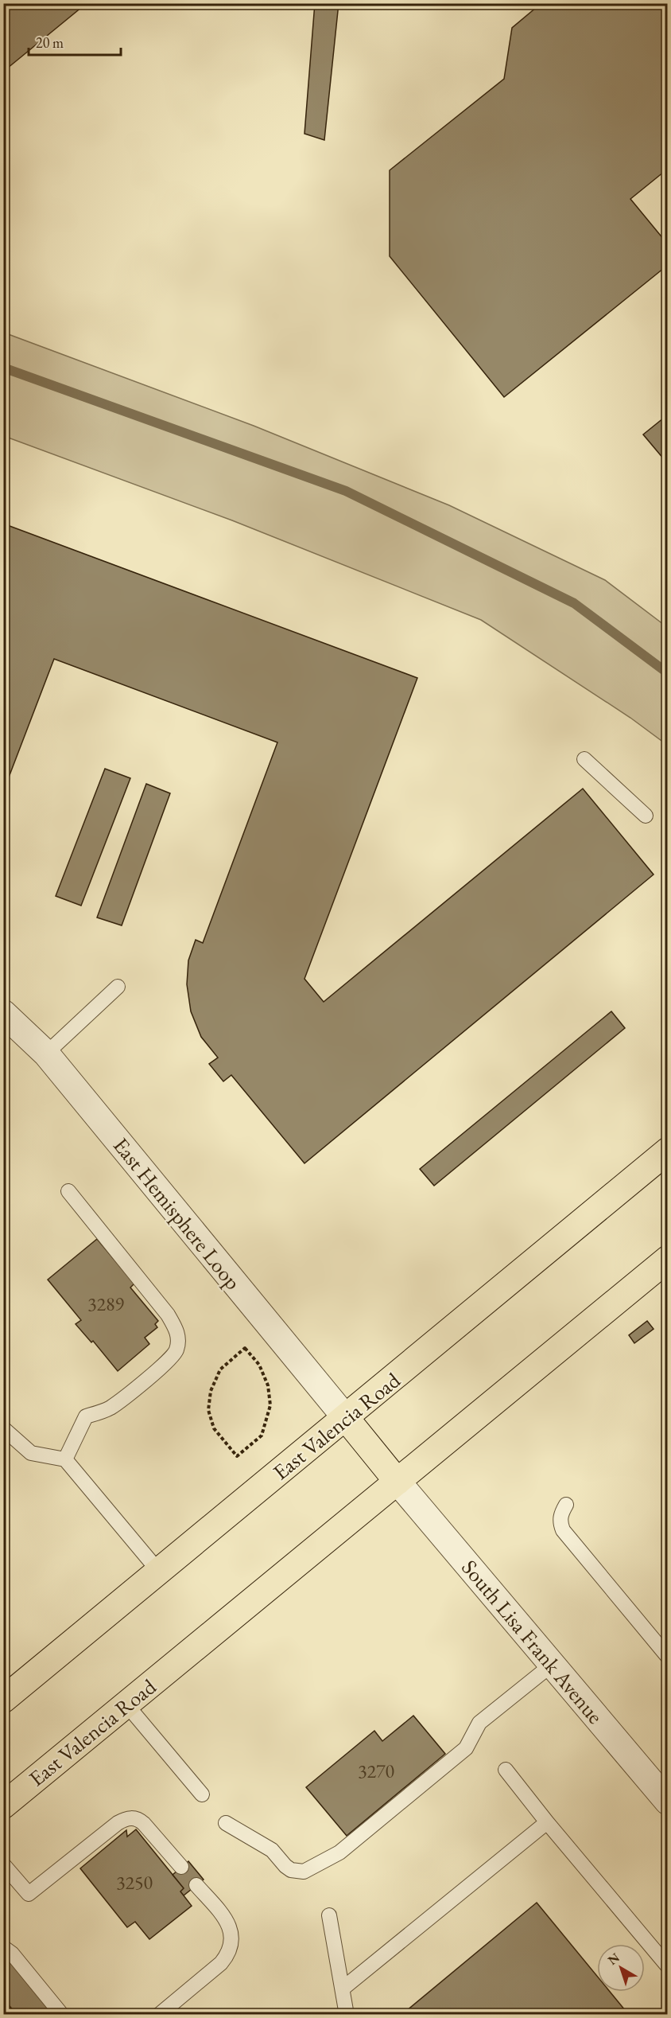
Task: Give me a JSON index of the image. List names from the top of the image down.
{
  "streets": {
    "main road": ["East Valencia Road"],
    "street": ["East Hemisphere Loop", "South Lisa Frank Avenue"]
  },
  "crossings": [
    ["East Hemisphere Loop", "East Valencia Road"],
    ["East Valencia Road", "South Lisa Frank Avenue"]
  ],
  "house_numbers": ["3289", "3270", "3250"],
  "scale_bar": "20 m",
  "north": "top left"
}
